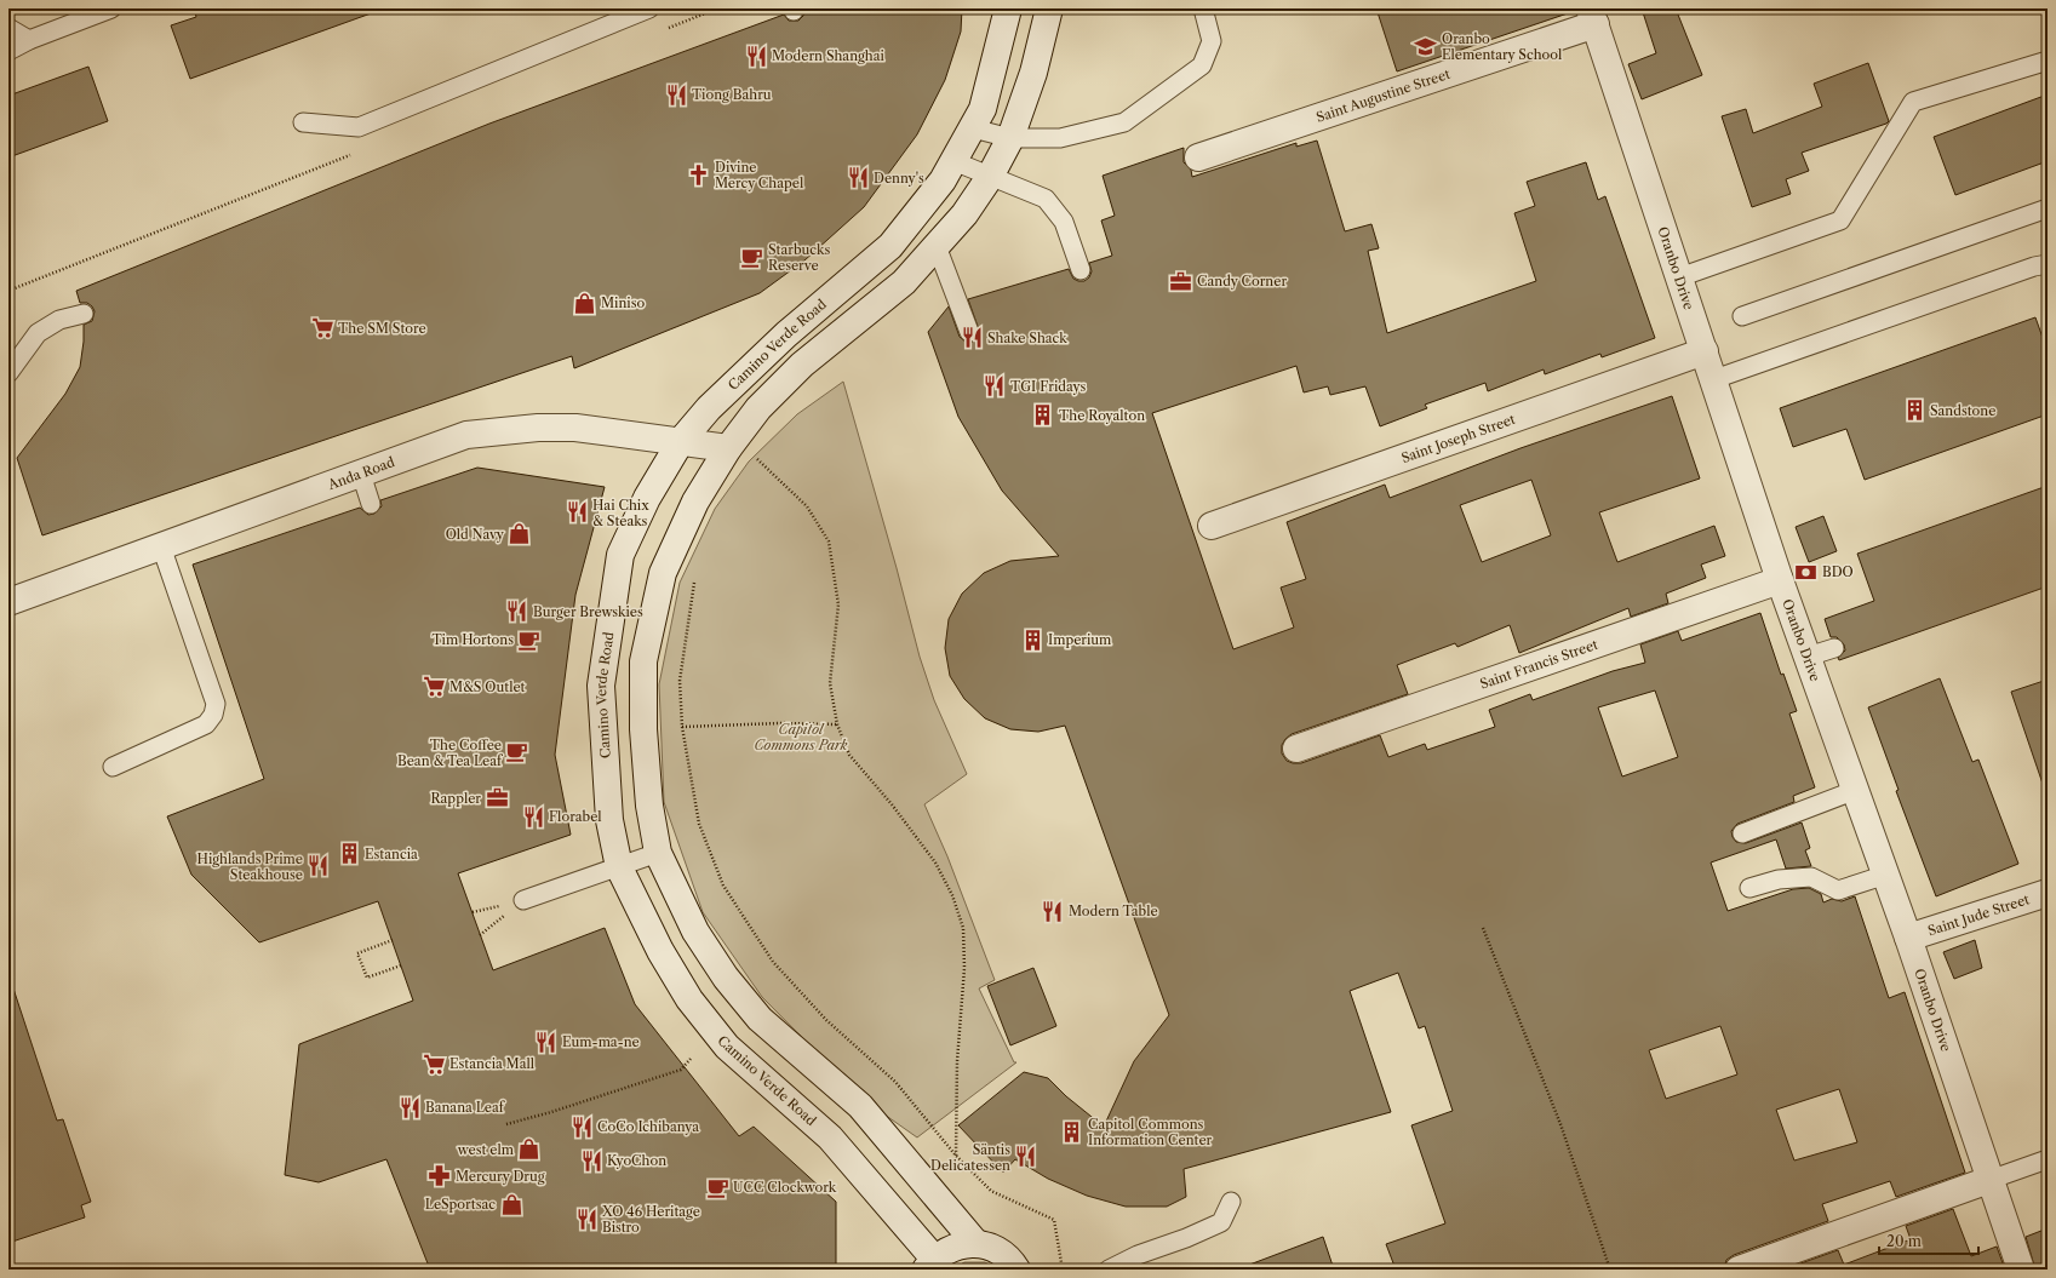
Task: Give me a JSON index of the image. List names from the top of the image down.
{
  "streets": {
    "street": [
      "Saint Augustine Street",
      "Oranbo Drive",
      "Camino Verde Road",
      "Saint Joseph Street",
      "Anda Road",
      "Saint Francis Street",
      "Saint Jude Street"
    ]
  },
  "crossings": [
    ["Saint Augustine Street", "Oranbo Drive"],
    ["Oranbo Drive", "Saint Joseph Street"],
    ["Oranbo Drive", "Saint Francis Street"],
    ["Oranbo Drive", "Saint Jude Street"],
    ["Camino Verde Road", "Anda Road"]
  ],
  "parks": ["Capitol Commons Park"],
  "places": {
    "school or university": ["Oranbo Elementary School"],
    "restaurant": [
      "Modern Shanghai",
      "Tiong Bahru",
      "Denny's",
      "Shake Shack",
      "TGI Fridays",
      "Hai Chix & Steaks",
      "Burger Brewskies",
      "Florabel",
      "Highlands Prime Steakhouse",
      "Modern Table",
      "Eum-ma-ne",
      "Banana Leaf",
      "CoCo Ichibanya",
      "Säntis Delicatessen",
      "KyoChon",
      "XO 46 Heritage Bistro"
    ],
    "church": ["Divine Mercy Chapel"],
    "cafe": [
      "Starbucks Reserve",
      "Tim Hortons",
      "The Coffee Bean & Tea Leaf",
      "UCC Clockwork"
    ],
    "office": ["Candy Corner", "Rappler"],
    "shop": [
      "Miniso",
      "Old Navy",
      "west elm",
      "LeSportsac"
    ],
    "supermarket": ["The SM Store", "M&S Outlet", "Estancia Mall"],
    "building": [
      "Sandstone",
      "The Royalton",
      "Imperium",
      "Estancia",
      "Capitol Commons Information Center"
    ],
    "bank": ["BDO"],
    "pharmacy": ["Mercury Drug"]
  },
  "scale_bar": "20 m"
}
